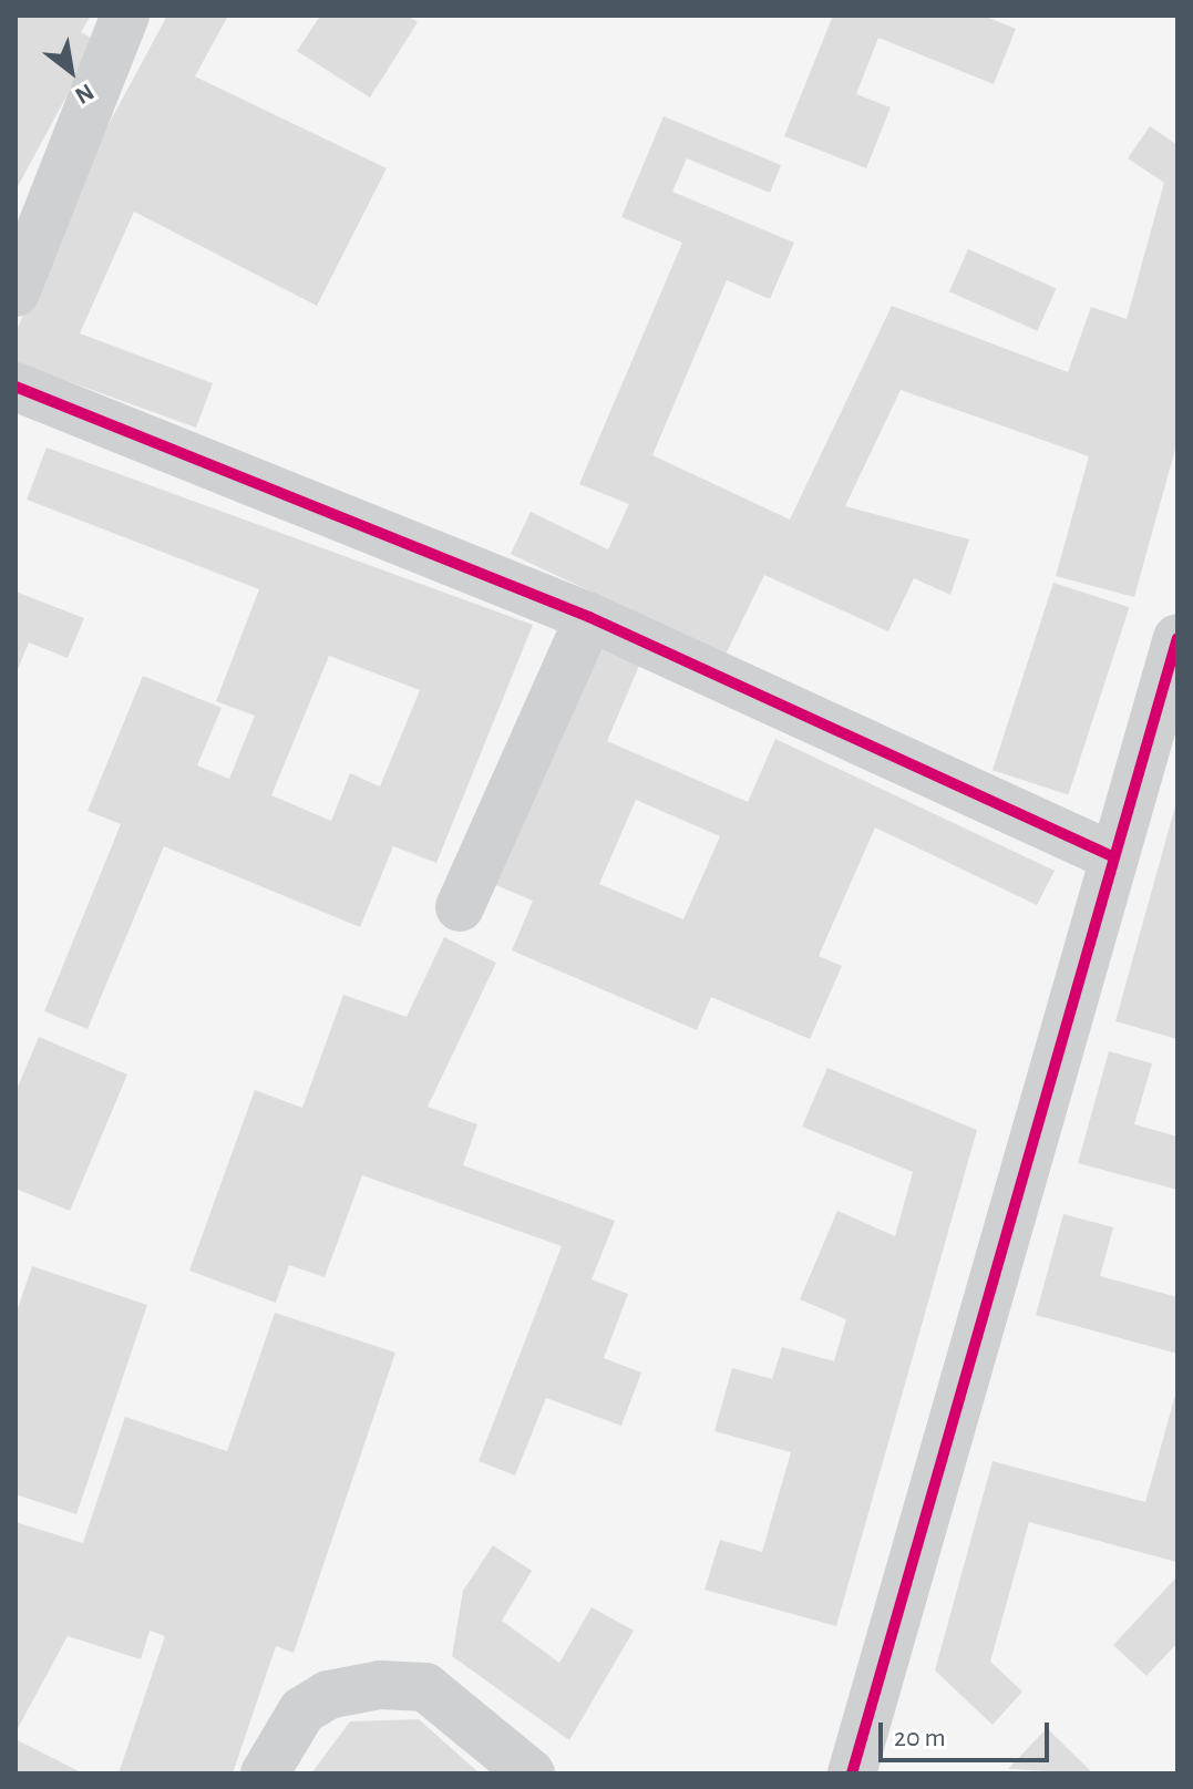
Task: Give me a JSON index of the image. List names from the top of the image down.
{
  "scale_bar": "20 m",
  "north": "bottom right"
}
